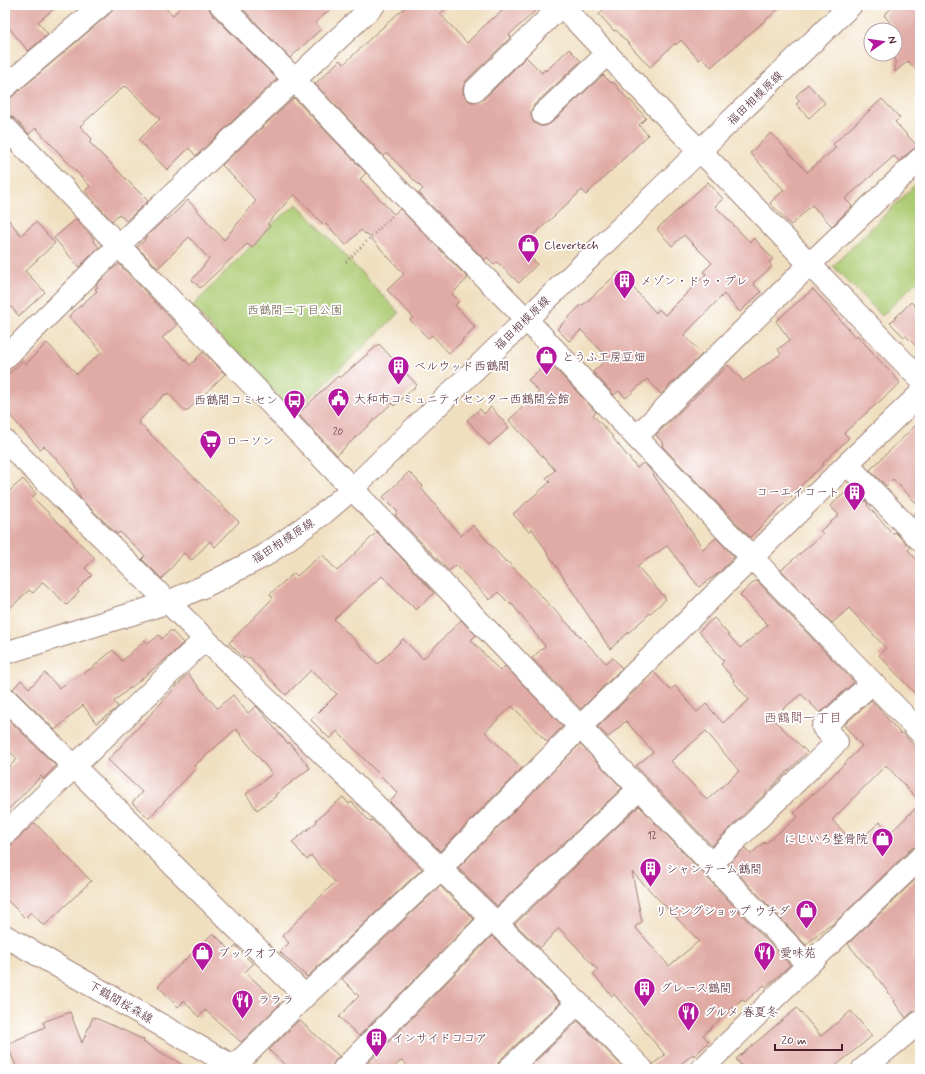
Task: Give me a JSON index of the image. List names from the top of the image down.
{
  "streets": {
    "street": ["福田相模原線", "下鶴間桜森線"]
  },
  "districts": ["西鶴間一丁目"],
  "parks": ["西鶴間二丁目公園"],
  "places": {
    "shop": [
      "Clevertech",
      "とうふ工房豆畑",
      "にじいろ整骨院",
      "リビングショップ ウチダ",
      "ブックオフ"
    ],
    "building": [
      "メゾン・ドゥ・プレ",
      "ベルウッド西鶴間",
      "コーエイコート",
      "シャンテーム鶴間",
      "グレース鶴間",
      "インサイドココア"
    ],
    "public building": ["大和市コミュニティセンター西鶴間会館"],
    "bus stop": ["西鶴間コミセン"],
    "supermarket": ["ローソン"],
    "restaurant": ["愛味苑", "ラララ", "グルメ 春夏冬"]
  },
  "house_numbers": ["20", "12"],
  "scale_bar": "20 m",
  "north": "right"
}
